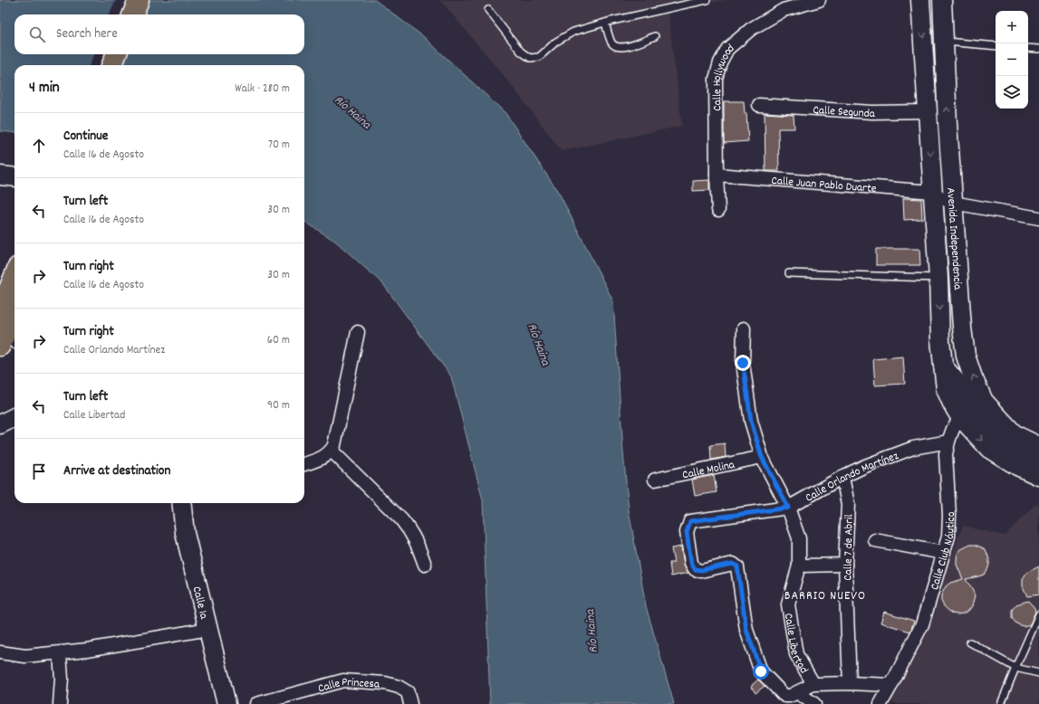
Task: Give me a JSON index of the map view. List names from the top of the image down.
{
  "streets": {
    "street": [
      "Calle Hollywood",
      "Calle Segunda",
      "Calle Juan Pablo Duarte",
      "Avenida Independencia",
      "Calle Molina",
      "Calle Orlando Martínez",
      "Calle 7 de Abril",
      "Calle Club Náutico",
      "Calle 1a",
      "Calle Libertad",
      "Calle Princesa"
    ]
  },
  "crossings": [
    ["Calle Hollywood", "Calle Juan Pablo Duarte"],
    ["Calle Segunda", "Avenida Independencia"],
    ["Calle Juan Pablo Duarte", "Avenida Independencia"],
    ["Avenida Independencia", "Calle Club Náutico"],
    ["Calle Molina", "Calle Libertad"],
    ["Calle Orlando Martínez", "Calle 7 de Abril"],
    ["Calle Orlando Martínez", "Calle Club Náutico"],
    ["Calle Orlando Martínez", "Calle Libertad"]
  ],
  "districts": ["BARRIO NUEVO"],
  "water": ["Río Haina"],
  "page": {
    "map_buttons": ["+", "−"],
    "search": "Search here",
    "heading": ["4 min", "Walk · 280 m"],
    "list": [
      ["Continue", "Calle 16 de Agosto", "70 m"],
      ["Turn left", "Calle 16 de Agosto", "30 m"],
      ["Turn right", "Calle 16 de Agosto", "30 m"],
      ["Turn right", "Calle Orlando Martínez", "60 m"],
      ["Turn left", "Calle Libertad", "90 m"],
      "Arrive at destination"
    ]
  }
}
